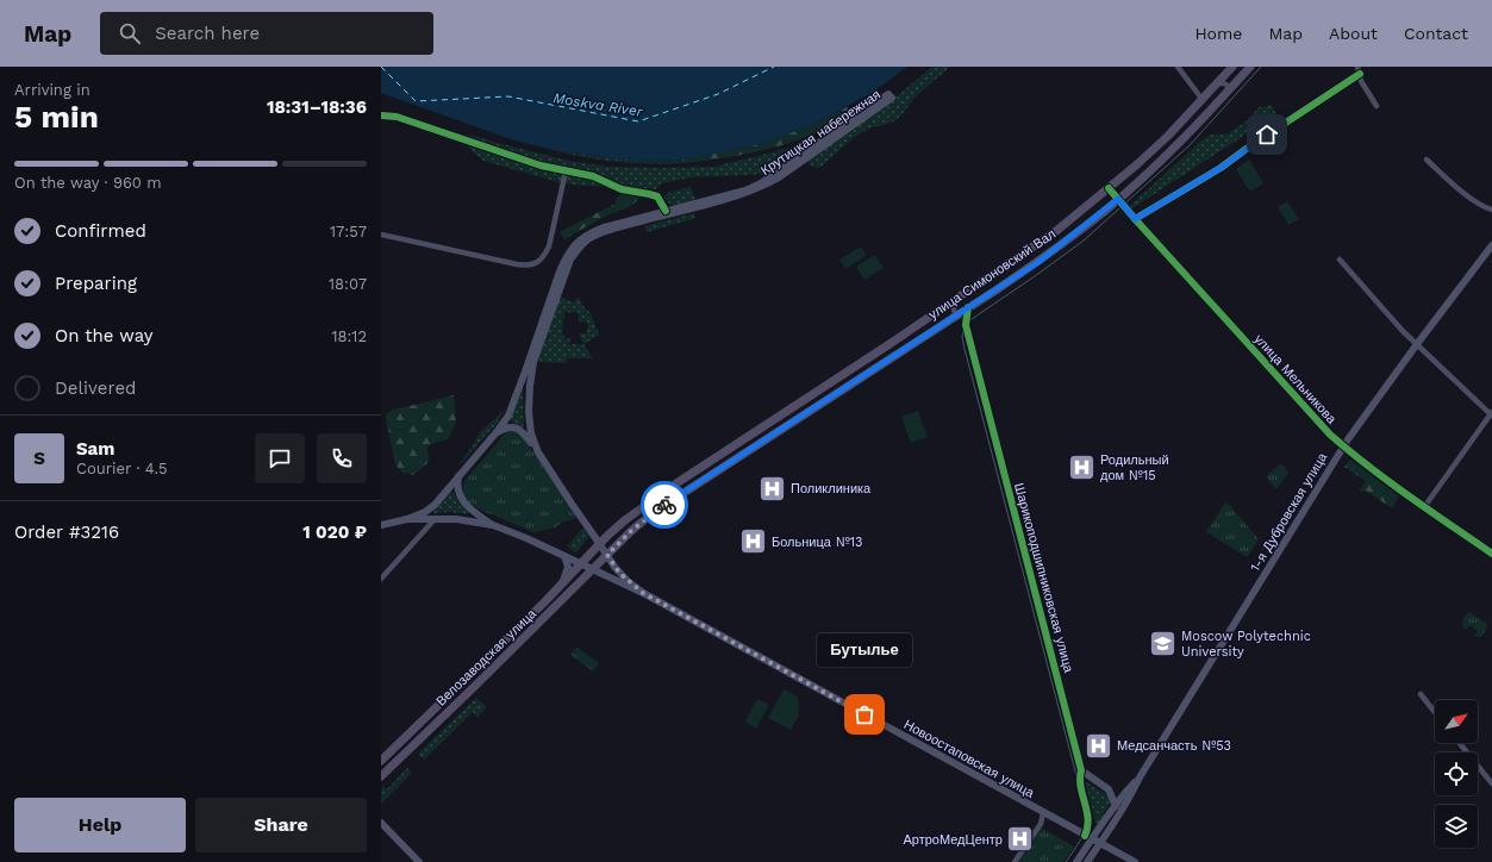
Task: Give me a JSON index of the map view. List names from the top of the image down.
{
  "streets": {
    "main road": [
      "Крутицкая набережная",
      "улица Симоновский Вал",
      "улица Мельникова",
      "1-я Дубровская улица",
      "Шарикоподшипниковская улица",
      "Велозаводская улица",
      "Новоостаповская улица"
    ]
  },
  "crossings": [
    ["Крутицкая набережная", "Новоостаповская улица"],
    ["улица Симоновский Вал", "улица Мельникова"],
    ["улица Симоновский Вал", "Велозаводская улица"],
    ["улица Симоновский Вал", "Новоостаповская улица"],
    ["улица Мельникова", "1-я Дубровская улица"],
    ["1-я Дубровская улица", "Новоостаповская улица"],
    ["Шарикоподшипниковская улица", "Новоостаповская улица"],
    ["Велозаводская улица", "Новоостаповская улица"]
  ],
  "water": ["Moskva River"],
  "places": {
    "hospital": [
      "Родильный дом №15",
      "Поликлиника",
      "Больница №13",
      "Медсанчасть №53",
      "АртроМедЦентр"
    ],
    "school or university": ["Moscow Polytechnic University"],
    "other": ["Бутылье"]
  },
  "north": "top right",
  "page": {
    "header": "Map",
    "search": "Search here",
    "nav": [
      "Home",
      "Map",
      "About",
      "Contact"
    ],
    "heading": ["5 min", "Arriving in", "18:31–18:36"],
    "panel": [
      "Sam",
      "Courier · 4.5",
      "Order #3216",
      "1 020 ₽"
    ],
    "bar": "On the way · 960 m",
    "list": [
      ["Confirmed", "17:57"],
      ["Preparing", "18:07"],
      ["On the way", "18:12"],
      "Delivered"
    ],
    "round": "S",
    "bubble": "Бутылье",
    "buttons": ["Help", "Share"]
  }
}
